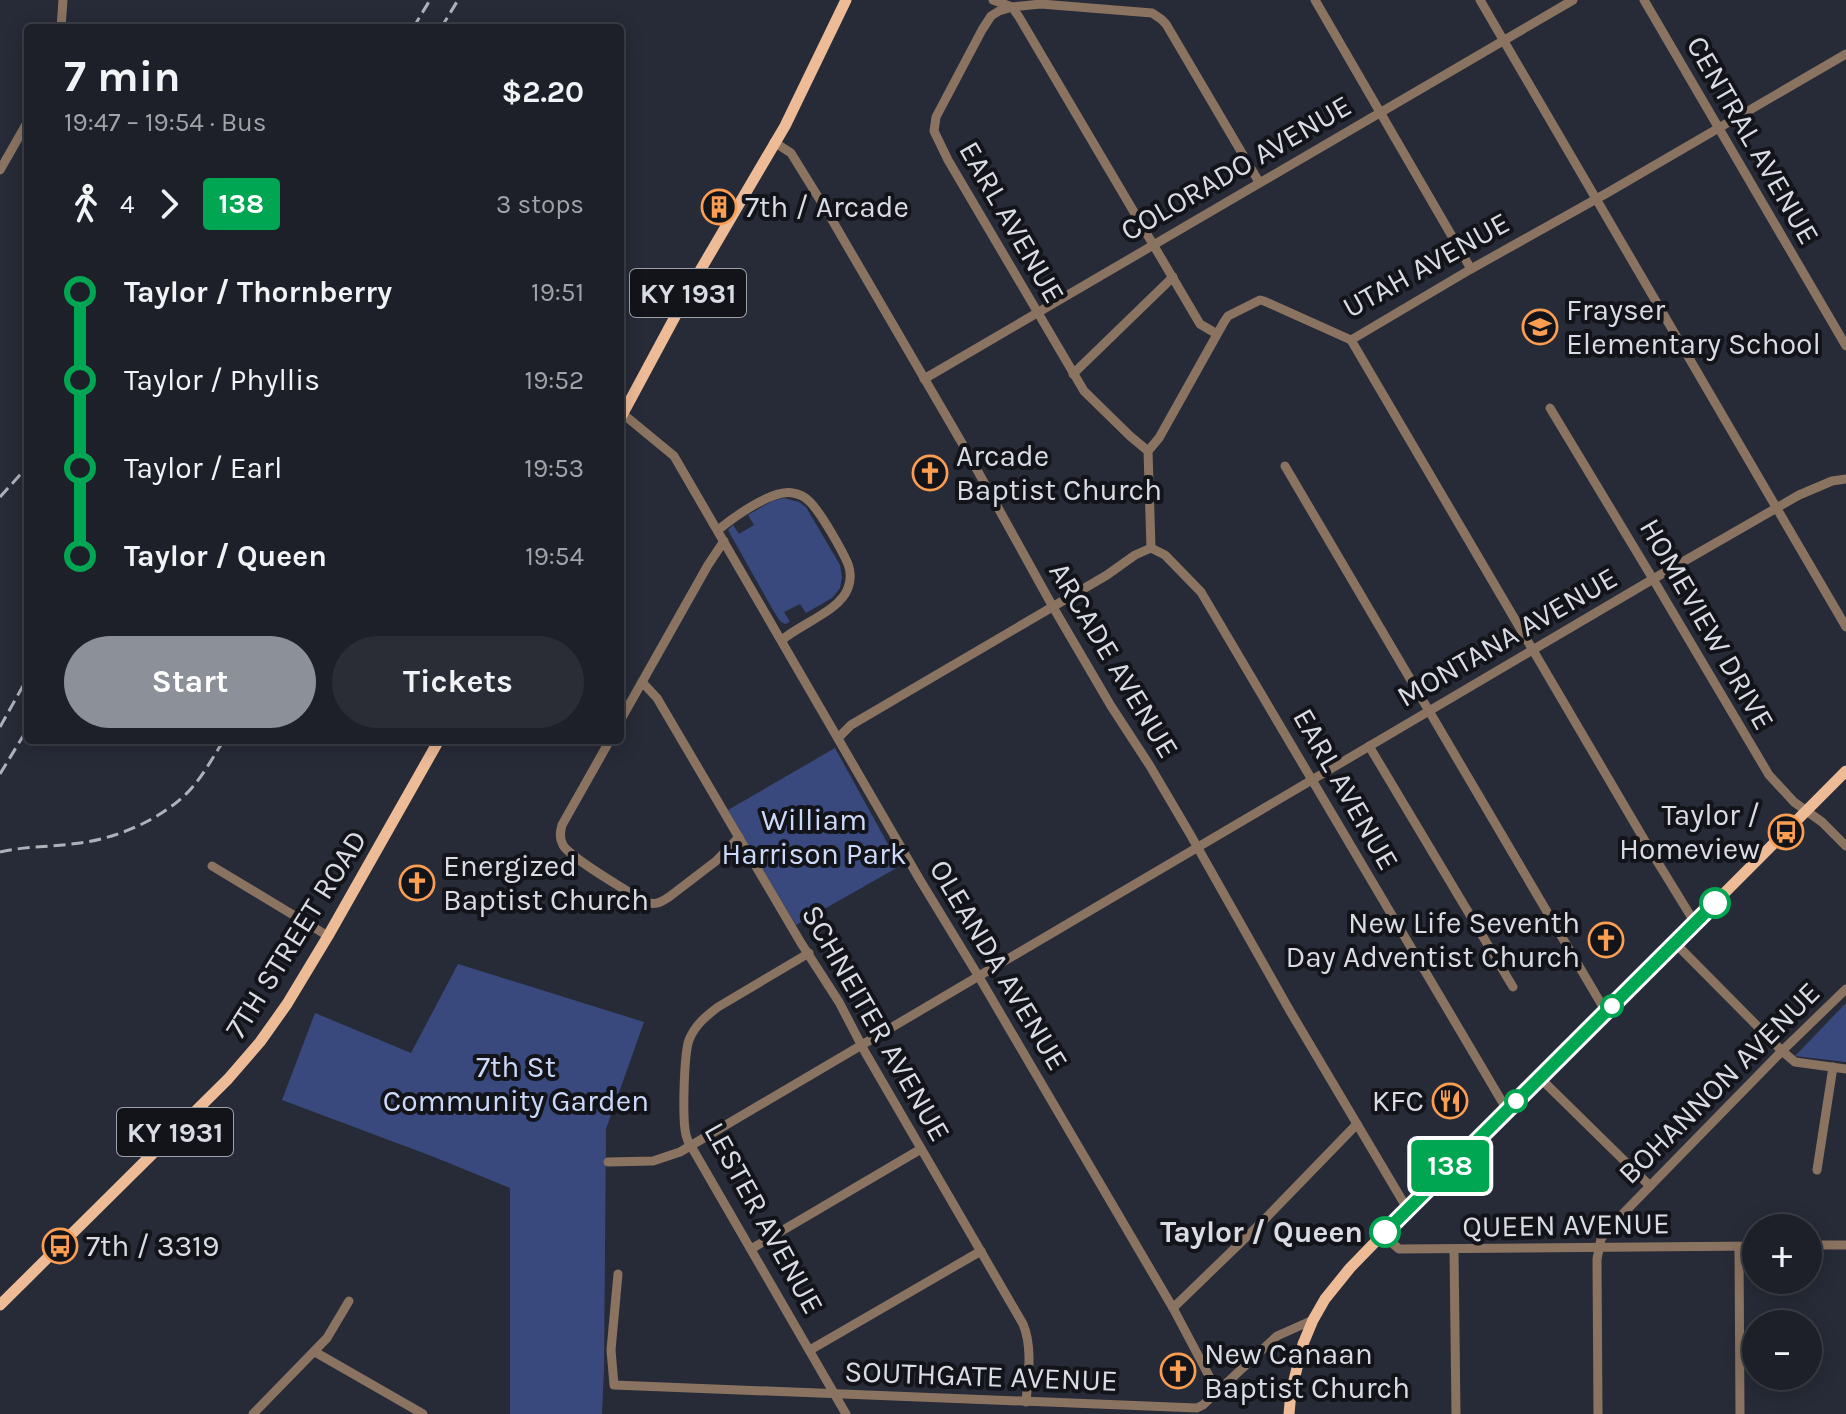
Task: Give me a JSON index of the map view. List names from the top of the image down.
{
  "streets": {
    "main road": ["KY 1931", "7TH STREET ROAD"],
    "street": [
      "CENTRAL AVENUE",
      "COLORADO AVENUE",
      "EARL AVENUE",
      "UTAH AVENUE",
      "HOMEVIEW DRIVE",
      "MONTANA AVENUE",
      "ARCADE AVENUE",
      "OLEANDA AVENUE",
      "SCHNEITER AVENUE",
      "BOHANNON AVENUE",
      "LESTER AVENUE",
      "QUEEN AVENUE",
      "SOUTHGATE AVENUE"
    ]
  },
  "crossings": [
    ["CENTRAL AVENUE", "UTAH AVENUE"],
    ["COLORADO AVENUE", "EARL AVENUE"],
    ["COLORADO AVENUE", "ARCADE AVENUE"],
    ["EARL AVENUE", "UTAH AVENUE"],
    ["EARL AVENUE", "MONTANA AVENUE"],
    ["KY 1931", "ARCADE AVENUE"],
    ["HOMEVIEW DRIVE", "MONTANA AVENUE"],
    ["MONTANA AVENUE", "ARCADE AVENUE"],
    ["MONTANA AVENUE", "OLEANDA AVENUE"],
    ["MONTANA AVENUE", "SCHNEITER AVENUE"],
    ["MONTANA AVENUE", "LESTER AVENUE"],
    ["OLEANDA AVENUE", "SOUTHGATE AVENUE"],
    ["SCHNEITER AVENUE", "LESTER AVENUE"],
    ["SCHNEITER AVENUE", "SOUTHGATE AVENUE"],
    ["BOHANNON AVENUE", "QUEEN AVENUE"],
    ["LESTER AVENUE", "SOUTHGATE AVENUE"]
  ],
  "parks": ["William Harrison Park", "7th St Community Garden"],
  "places": {
    "building": ["7th / Arcade"],
    "school or university": ["Frayser Elementary School"],
    "church": [
      "Arcade Baptist Church",
      "Energized Baptist Church",
      "New Life Seventh Day Adventist Church",
      "New Canaan Baptist Church"
    ],
    "bus stop": ["Taylor / Homeview", "7th / 3319"],
    "restaurant": ["KFC"],
    "other": ["Taylor / Queen"]
  },
  "lines": ["bus line 138"],
  "page": {
    "on_map": "138",
    "heading": ["7 min", "19:47 – 19:54 · Bus", "$2.20"],
    "legs": ["4", "138", "3 stops"],
    "list": [
      {
        "name": "Taylor / Thornberry",
        "value": "19:51"
      },
      {
        "name": "Taylor / Phyllis",
        "value": "19:52"
      },
      {
        "name": "Taylor / Earl",
        "value": "19:53"
      },
      {
        "name": "Taylor / Queen",
        "value": "19:54"
      }
    ],
    "buttons": ["Start", "Tickets"],
    "map_buttons": ["+", "−"]
  }
}
